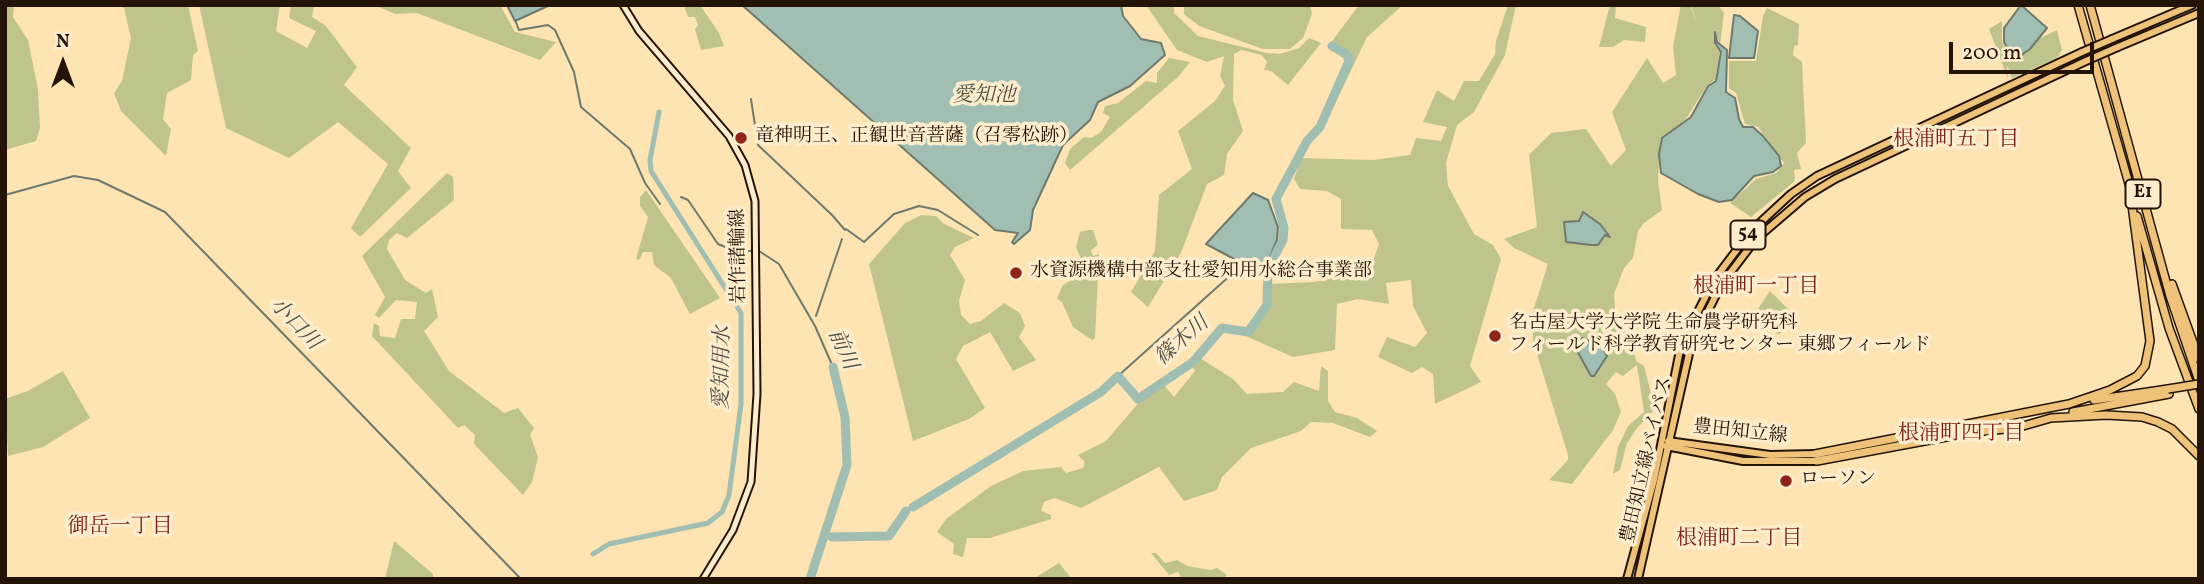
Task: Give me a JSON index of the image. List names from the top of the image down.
{
  "streets": {
    "highway": ["E1"],
    "main road": [
      "54",
      "岩作諸輪線",
      "豊田知立線",
      "豊田知立線バイパス"
    ]
  },
  "crossings": [
    ["豊田知立線", "豊田知立線バイパス"]
  ],
  "districts": [
    "根浦町五丁目",
    "根浦町一丁目",
    "根浦町四丁目",
    "御岳一丁目",
    "根浦町二丁目"
  ],
  "water": [
    "愛知池",
    "小口川",
    "篠木川",
    "前川",
    "愛知用水"
  ],
  "places": [
    "竜神明王、正観世音菩薩（召零松跡）",
    "水資源機構中部支社愛知用水総合事業部",
    "名古屋大学大学院 生命農学研究科 フィールド科学教育研究センター 東郷フィールド",
    "ローソン"
  ],
  "scale_bar": "200 m",
  "north": "top"
}
